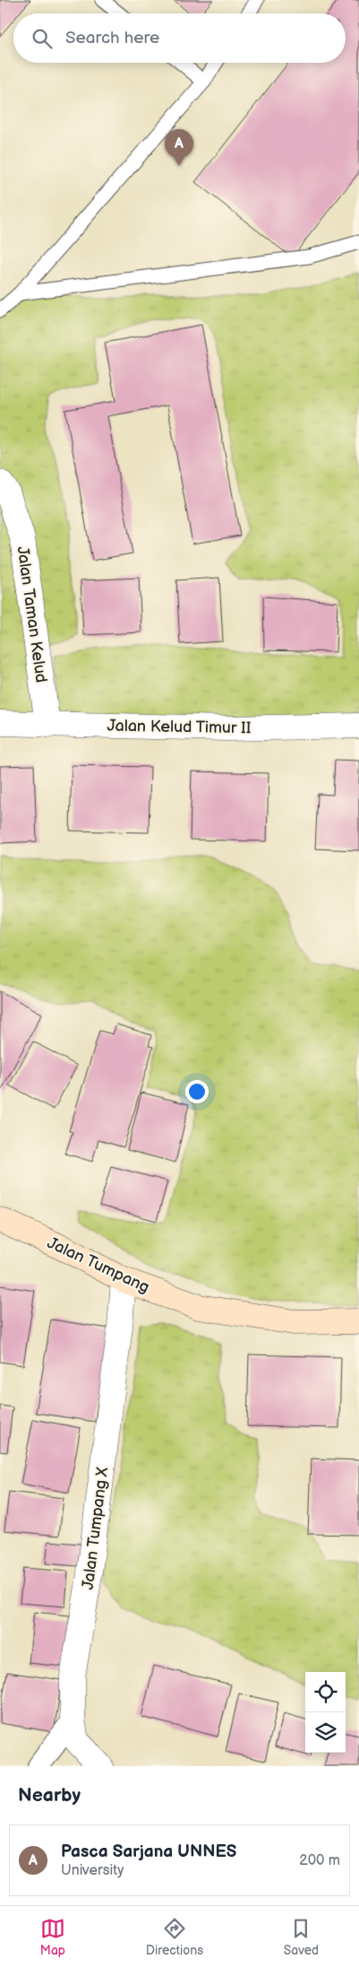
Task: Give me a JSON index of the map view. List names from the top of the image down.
{
  "streets": {
    "main road": ["Jalan Tumpang"],
    "street": ["Jalan Taman Kelud", "Jalan Kelud Timur II", "Jalan Tumpang X"]
  },
  "crossings": [
    ["Jalan Taman Kelud", "Jalan Kelud Timur II"],
    ["Jalan Tumpang", "Jalan Tumpang X"]
  ],
  "page": {
    "search": "Search here",
    "pins": "A",
    "heading": "Nearby",
    "list": [
      {
        "mark": "A",
        "name": "Pasca Sarjana UNNES",
        "note": "University",
        "value": "200 m"
      }
    ],
    "nav": ["Map", "Directions", "Saved"]
  }
}
